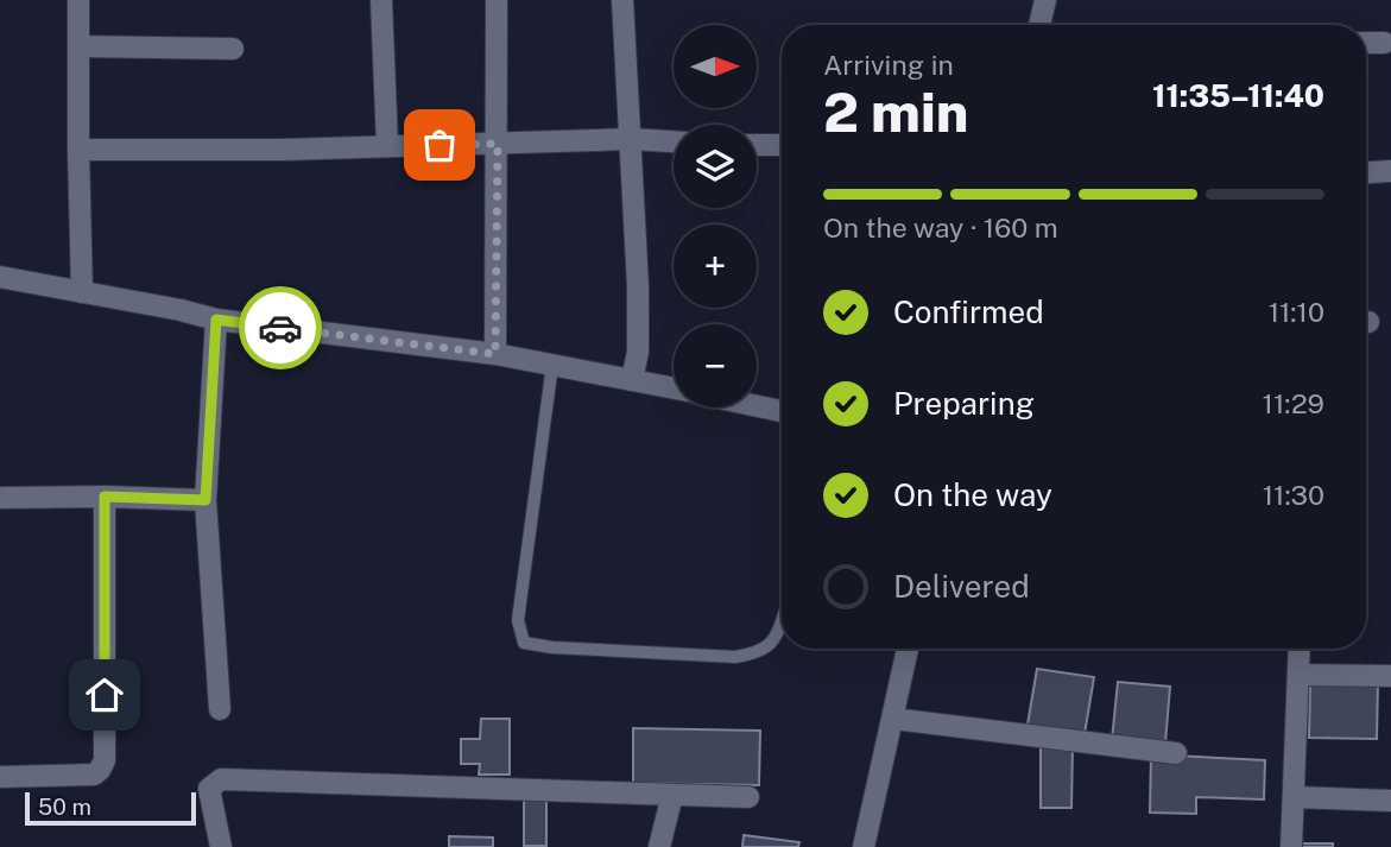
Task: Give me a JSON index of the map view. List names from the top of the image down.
{
  "scale_bar": "50 m",
  "north": "right",
  "page": {
    "map_buttons": ["+", "−"],
    "heading": ["2 min", "Arriving in", "11:35–11:40"],
    "bar": "On the way · 160 m",
    "list": [
      ["Confirmed", "11:10"],
      ["Preparing", "11:29"],
      ["On the way", "11:30"],
      "Delivered"
    ],
    "scale": "50 m"
  }
}
